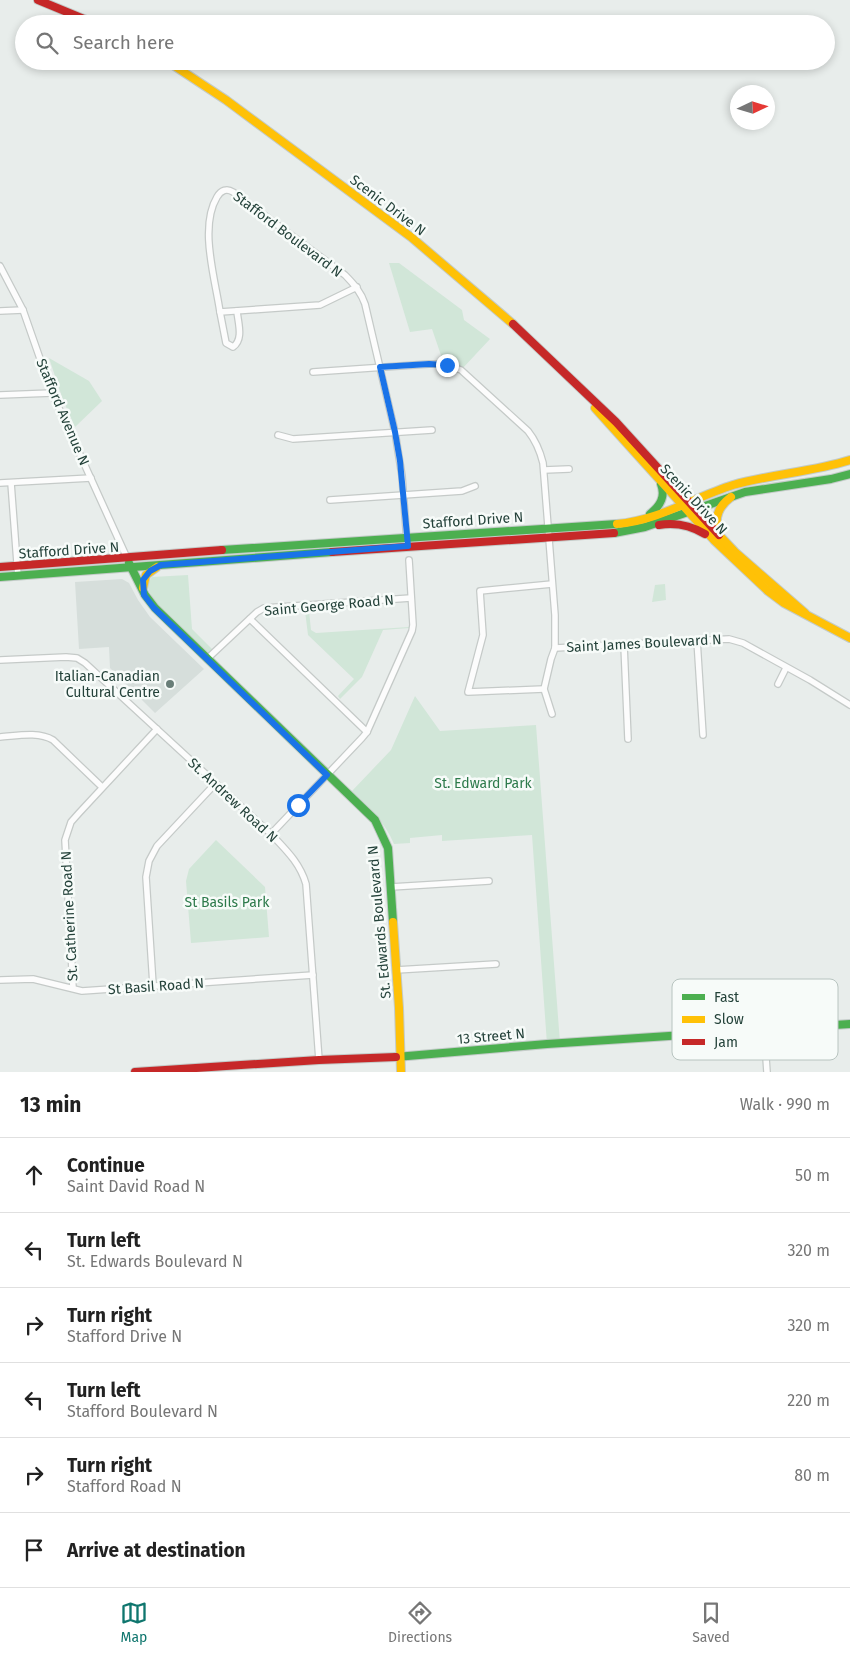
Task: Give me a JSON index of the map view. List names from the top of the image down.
{
  "streets": {
    "main road": [
      "Scenic Drive N",
      "Stafford Drive N",
      "St. Edwards Boulevard N",
      "13 Street N"
    ],
    "street": [
      "Stafford Boulevard N",
      "Stafford Avenue N",
      "Saint George Road N",
      "Saint James Boulevard N",
      "St. Andrew Road N",
      "St. Catherine Road N",
      "St Basil Road N"
    ]
  },
  "crossings": [
    ["Scenic Drive N", "Stafford Drive N"],
    ["Stafford Boulevard N", "Stafford Drive N"],
    ["Stafford Boulevard N", "Saint James Boulevard N"],
    ["Stafford Avenue N", "Stafford Drive N"],
    ["Stafford Avenue N", "St. Edwards Boulevard N"],
    ["Stafford Drive N", "Saint James Boulevard N"],
    ["Stafford Drive N", "St. Edwards Boulevard N"],
    ["Saint George Road N", "St. Edwards Boulevard N"],
    ["St. Andrew Road N", "St. Catherine Road N"],
    ["St. Andrew Road N", "St Basil Road N"],
    ["St. Andrew Road N", "13 Street N"],
    ["St. Catherine Road N", "St Basil Road N"],
    ["St. Edwards Boulevard N", "13 Street N"]
  ],
  "parks": ["St. Edward Park", "St Basils Park"],
  "places": ["Italian-Canadian Cultural Centre"],
  "legend": ["Fast", "Slow", "Jam"],
  "north": "right",
  "page": {
    "search": "Search here",
    "heading": ["13 min", "Walk · 990 m"],
    "list": [
      ["Continue", "Saint David Road N", "50 m"],
      ["Turn left", "St. Edwards Boulevard N", "320 m"],
      ["Turn right", "Stafford Drive N", "320 m"],
      ["Turn left", "Stafford Boulevard N", "220 m"],
      ["Turn right", "Stafford Road N", "80 m"],
      "Arrive at destination"
    ],
    "nav": ["Map", "Directions", "Saved"]
  }
}
